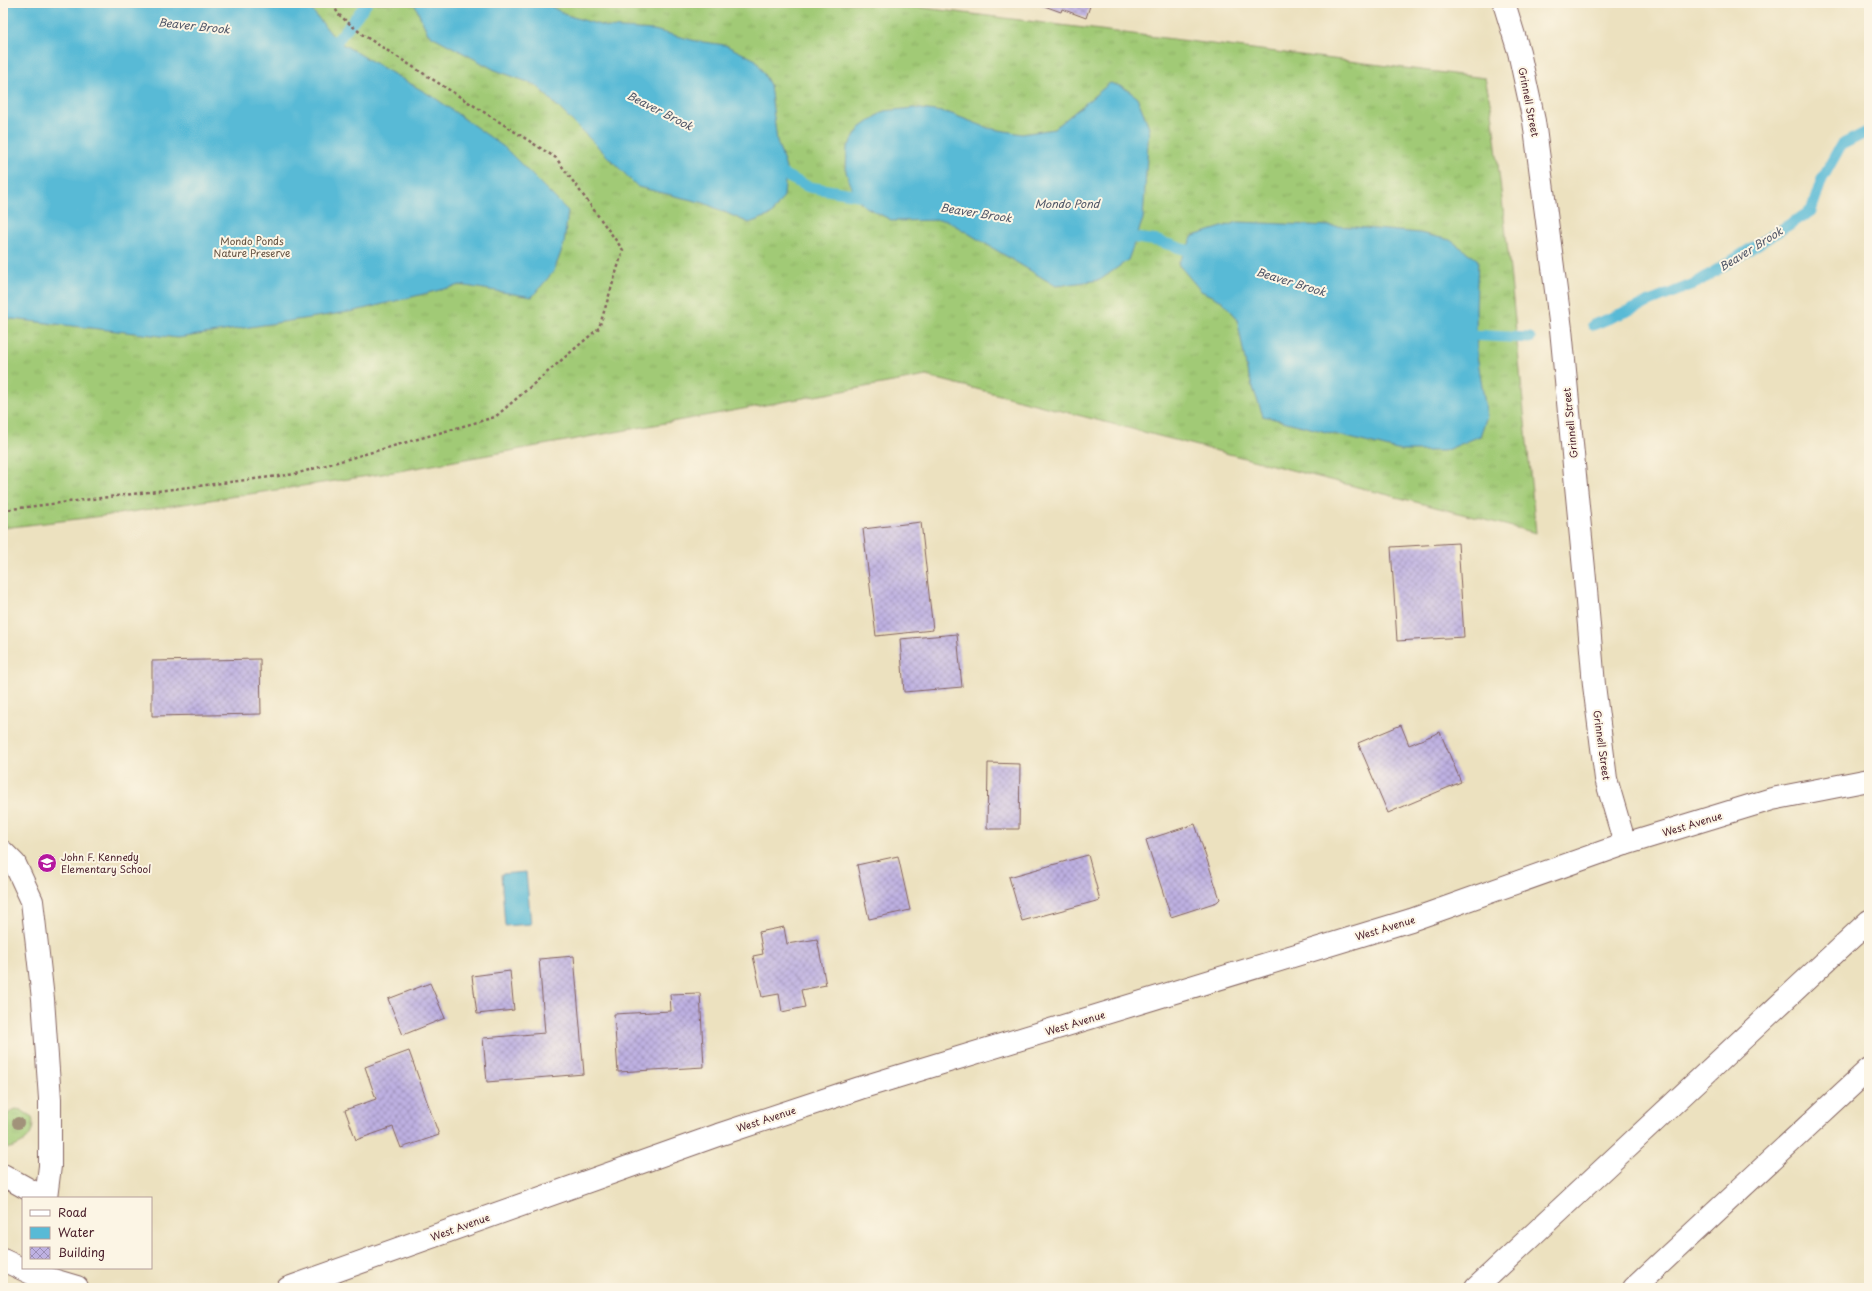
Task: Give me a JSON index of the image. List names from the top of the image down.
{
  "streets": {
    "main road": ["Grinnell Street", "West Avenue"]
  },
  "crossings": [
    ["Grinnell Street", "West Avenue"]
  ],
  "water": ["Beaver Brook", "Mondo Pond"],
  "parks": ["Mondo Ponds Nature Preserve"],
  "places": {
    "school or university": ["John F. Kennedy Elementary School"]
  },
  "legend": ["Road", "Water", "Building"]
}
